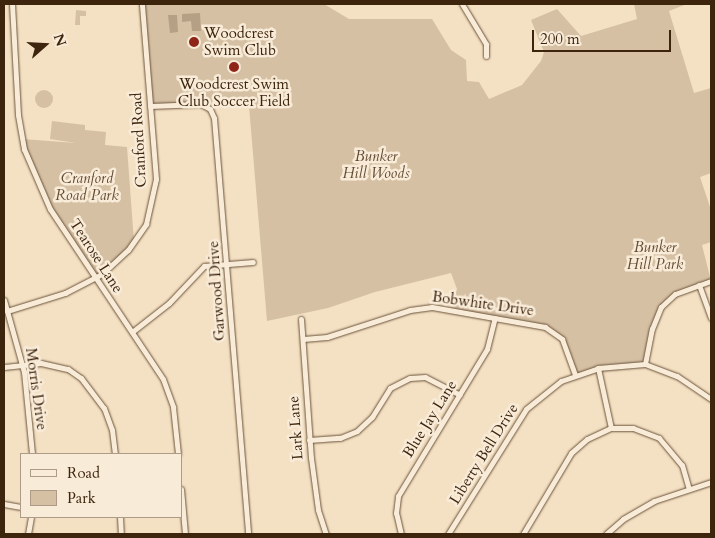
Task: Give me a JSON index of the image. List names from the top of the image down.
{
  "streets": {
    "street": [
      "Cranford Road",
      "Tearose Lane",
      "Garwood Drive",
      "Bobwhite Drive",
      "Morris Drive",
      "Blue Jay Lane",
      "Lark Lane",
      "Liberty Bell Drive"
    ]
  },
  "crossings": [
    ["Cranford Road", "Tearose Lane"],
    ["Cranford Road", "Garwood Drive"],
    ["Cranford Road", "Morris Drive"],
    ["Bobwhite Drive", "Blue Jay Lane"],
    ["Bobwhite Drive", "Lark Lane"],
    ["Bobwhite Drive", "Liberty Bell Drive"]
  ],
  "parks": ["Bunker Hill Woods", "Cranford Road Park", "Bunker Hill Park"],
  "places": ["Woodcrest Swim Club", "Woodcrest Swim Club Soccer Field"],
  "legend": ["Road", "Park"],
  "scale_bar": "200 m",
  "north": "right"
}
